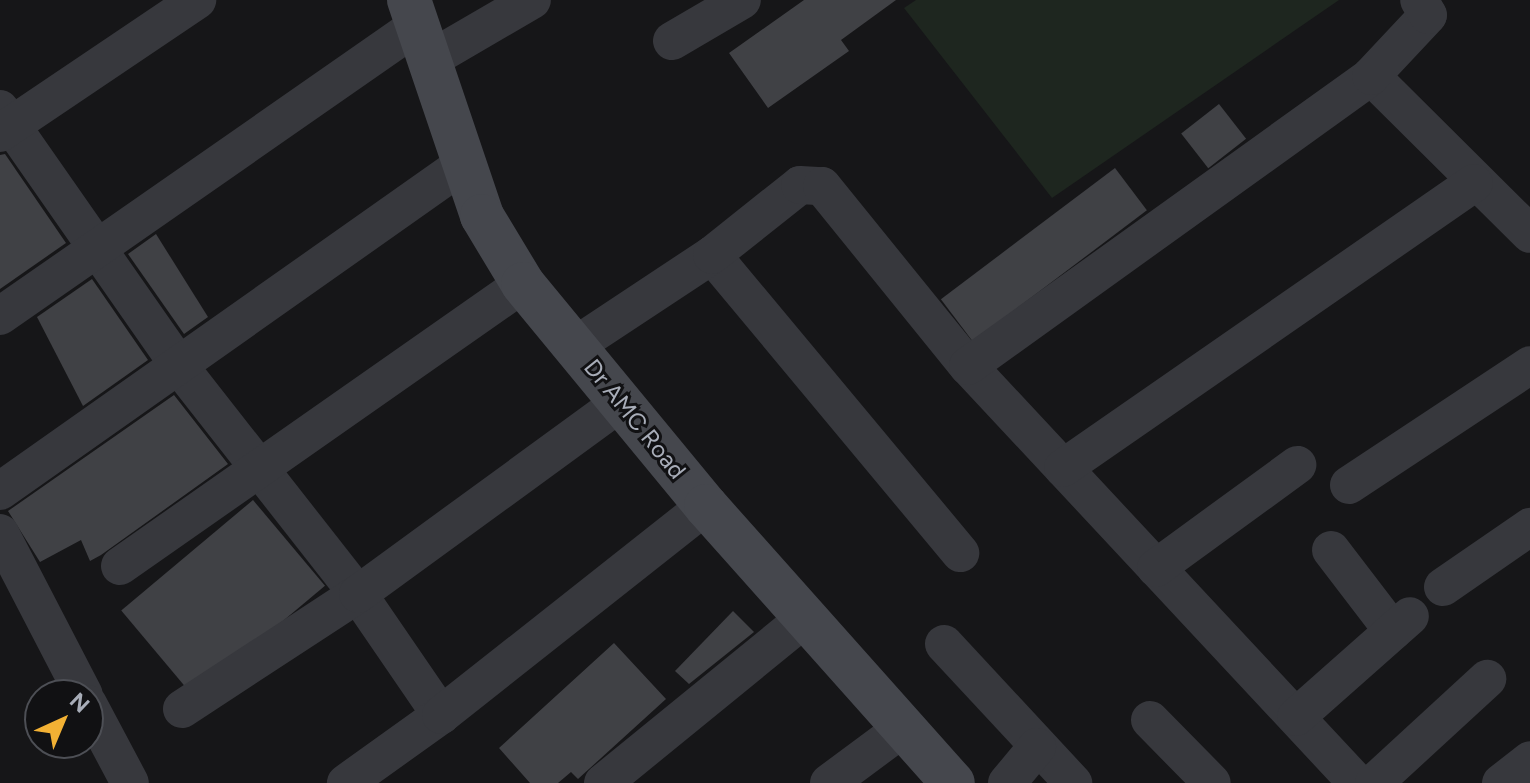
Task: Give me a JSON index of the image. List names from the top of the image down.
{
  "streets": {
    "street": ["Dr AMC Road"]
  },
  "north": "top right"
}
